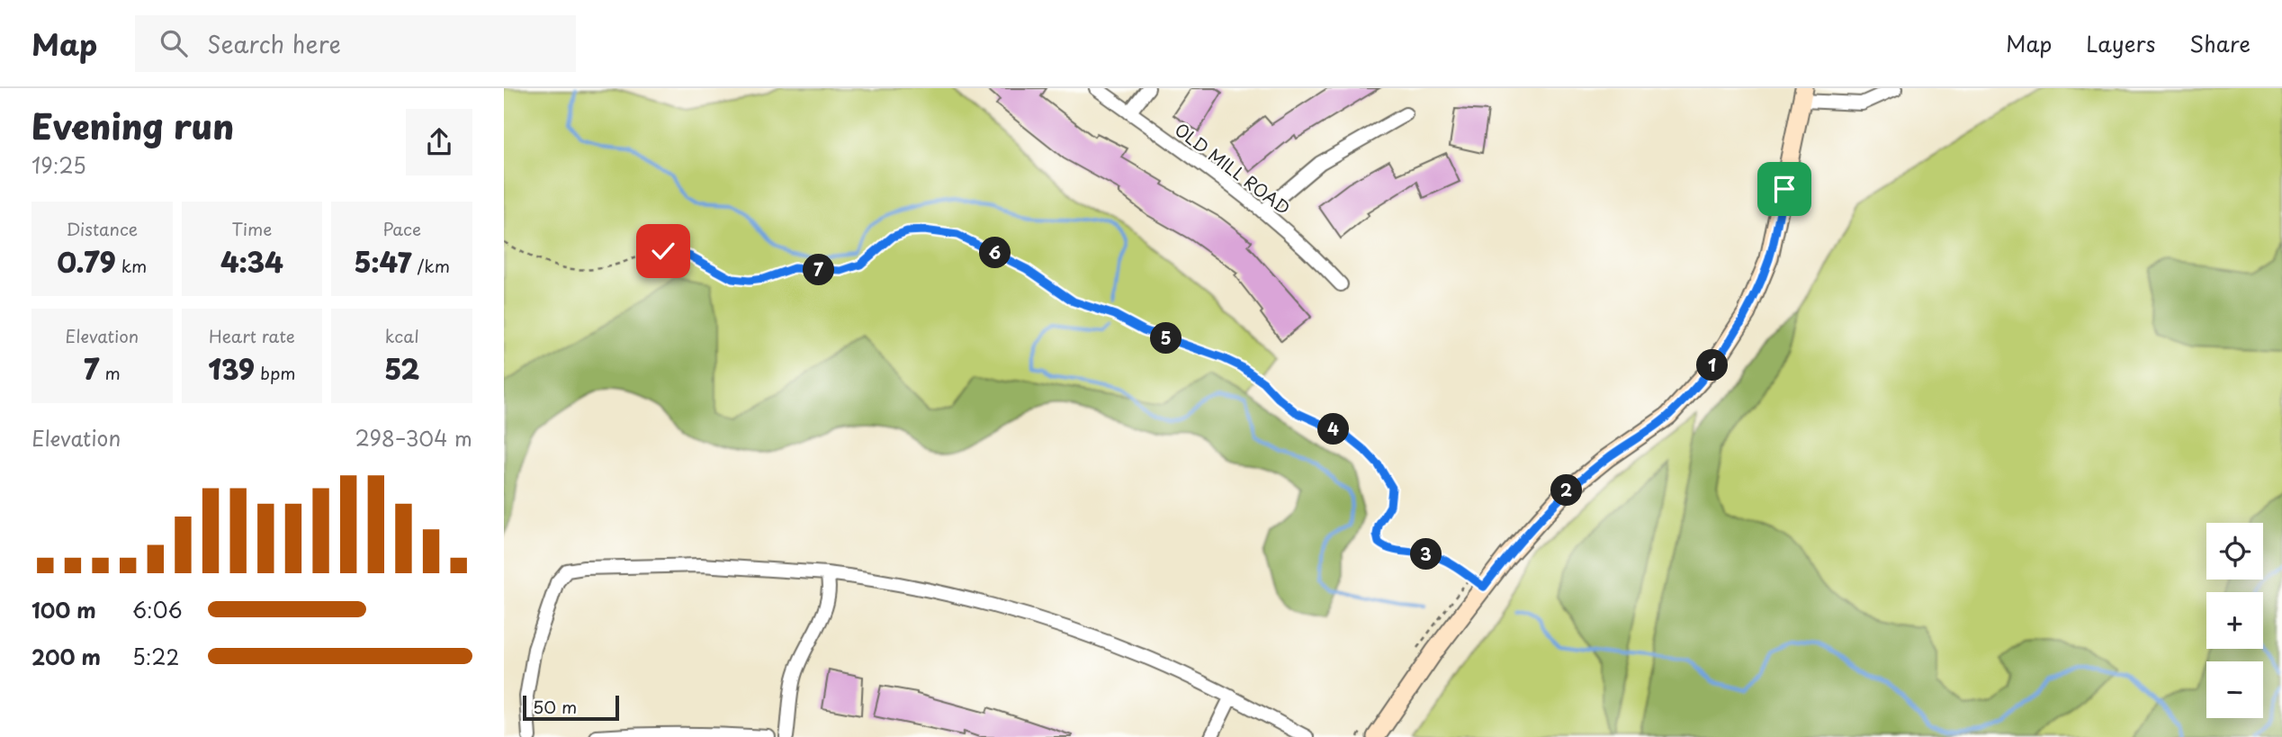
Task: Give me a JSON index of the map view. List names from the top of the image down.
{
  "streets": {
    "street": ["OLD MILL ROAD"]
  },
  "scale_bar": "50 m",
  "page": {
    "header": "Map",
    "search": "Search here",
    "nav": ["Map", "Layers", "Share"],
    "heading": ["Evening run", "19:25"],
    "stats": [
      ["Distance", "0.79 km"],
      ["Time", "4:34"],
      ["Pace", "5:47 /km"],
      ["Elevation", "7 m"],
      ["Heart rate", "139 bpm"],
      ["kcal", "52"]
    ],
    "pins": [
      "6",
      "7",
      "5",
      "1",
      "4",
      "2",
      "3"
    ],
    "chart": ["Elevation", "298–304 m"],
    "map_buttons": ["+", "−"],
    "list": [
      {
        "name": "100 m",
        "note": "6:06"
      },
      {
        "name": "200 m",
        "note": "5:22"
      }
    ],
    "scale": "50 m"
  }
}
